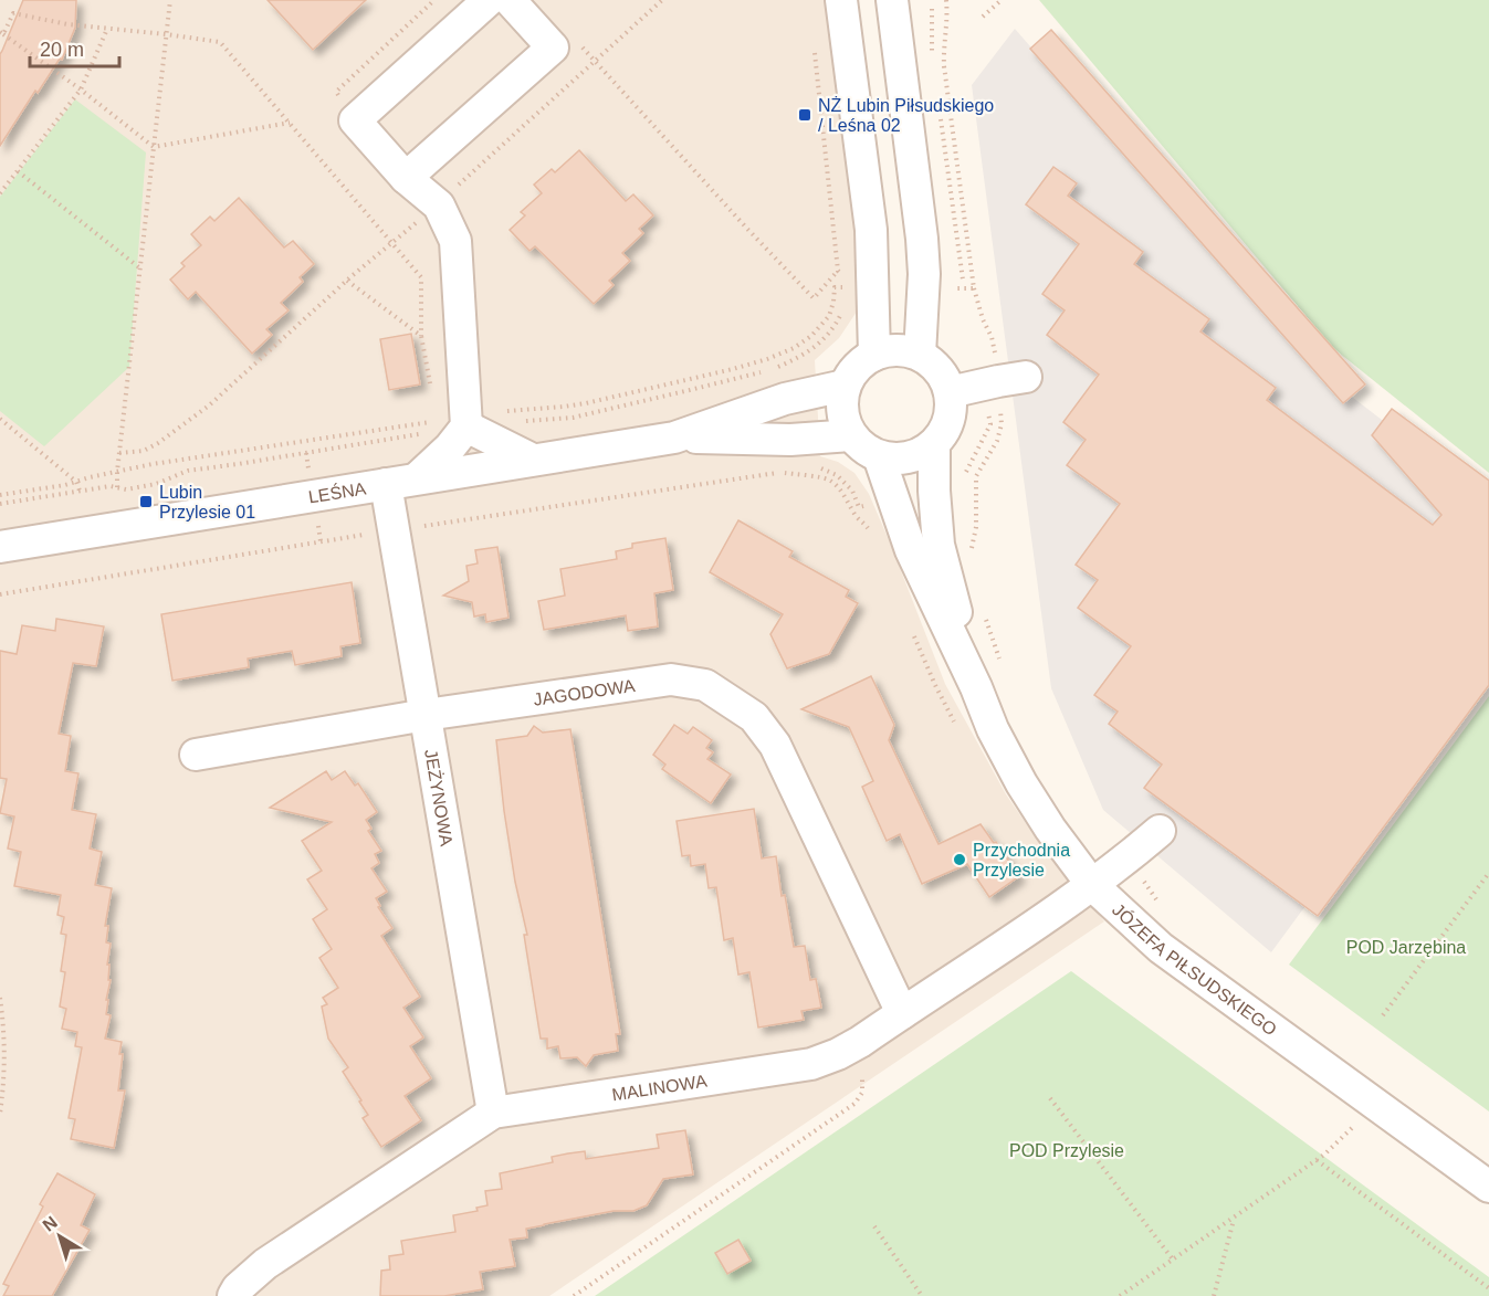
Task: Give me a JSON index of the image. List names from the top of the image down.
{
  "streets": {
    "street": [
      "LEŚNA",
      "JAGODOWA",
      "JEŻYNOWA",
      "JÓZEFA PIŁSUDSKIEGO",
      "MALINOWA"
    ]
  },
  "crossings": [
    ["LEŚNA", "JEŻYNOWA"],
    ["LEŚNA", "JÓZEFA PIŁSUDSKIEGO"],
    ["JAGODOWA", "JEŻYNOWA"],
    ["JAGODOWA", "MALINOWA"],
    ["JEŻYNOWA", "MALINOWA"],
    ["JÓZEFA PIŁSUDSKIEGO", "MALINOWA"]
  ],
  "parks": ["POD Jarzębina", "POD Przylesie"],
  "places": {
    "transit": ["NŻ Lubin Piłsudskiego / Leśna 02", "Lubin Przylesie 01"],
    "other": ["Przychodnia Przylesie"]
  },
  "scale_bar": "20 m",
  "north": "top left"
}
